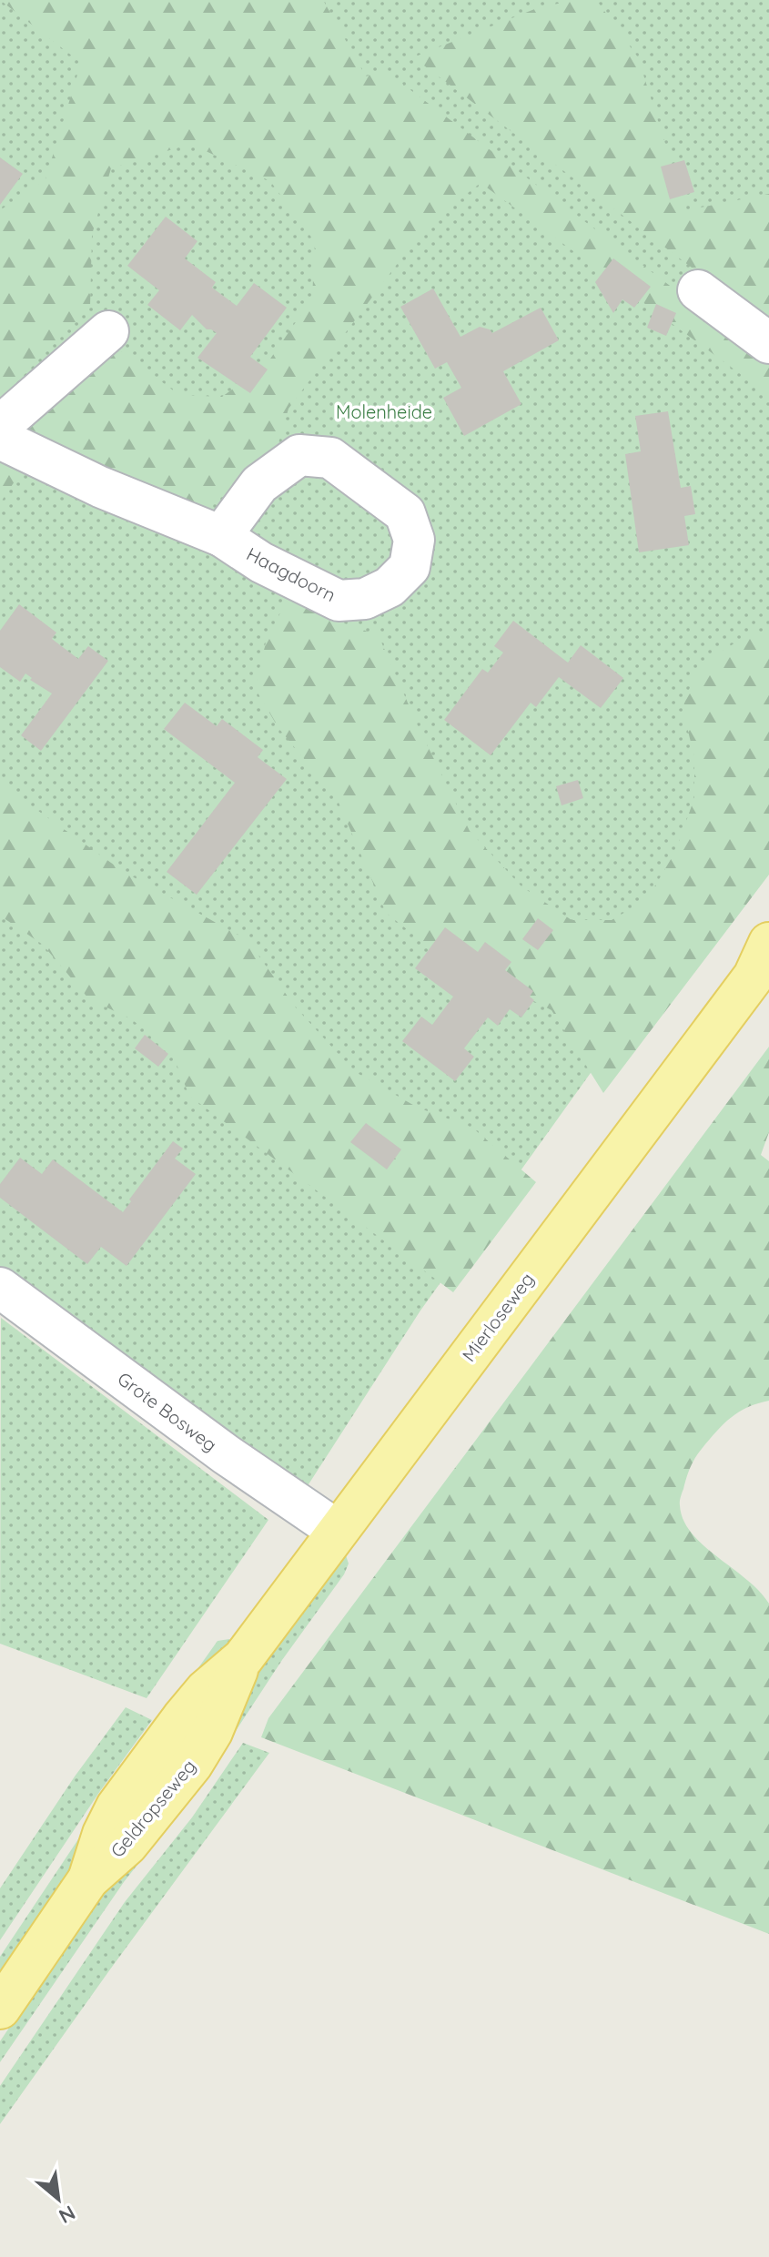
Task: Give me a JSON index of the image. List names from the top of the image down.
{
  "streets": {
    "main road": ["Mierloseweg", "Geldropseweg"],
    "street": ["Haagdoorn", "Grote Bosweg"]
  },
  "crossings": [
    ["Mierloseweg", "Grote Bosweg"],
    ["Mierloseweg", "Geldropseweg"]
  ],
  "parks": ["Molenheide"],
  "north": "bottom right"
}
